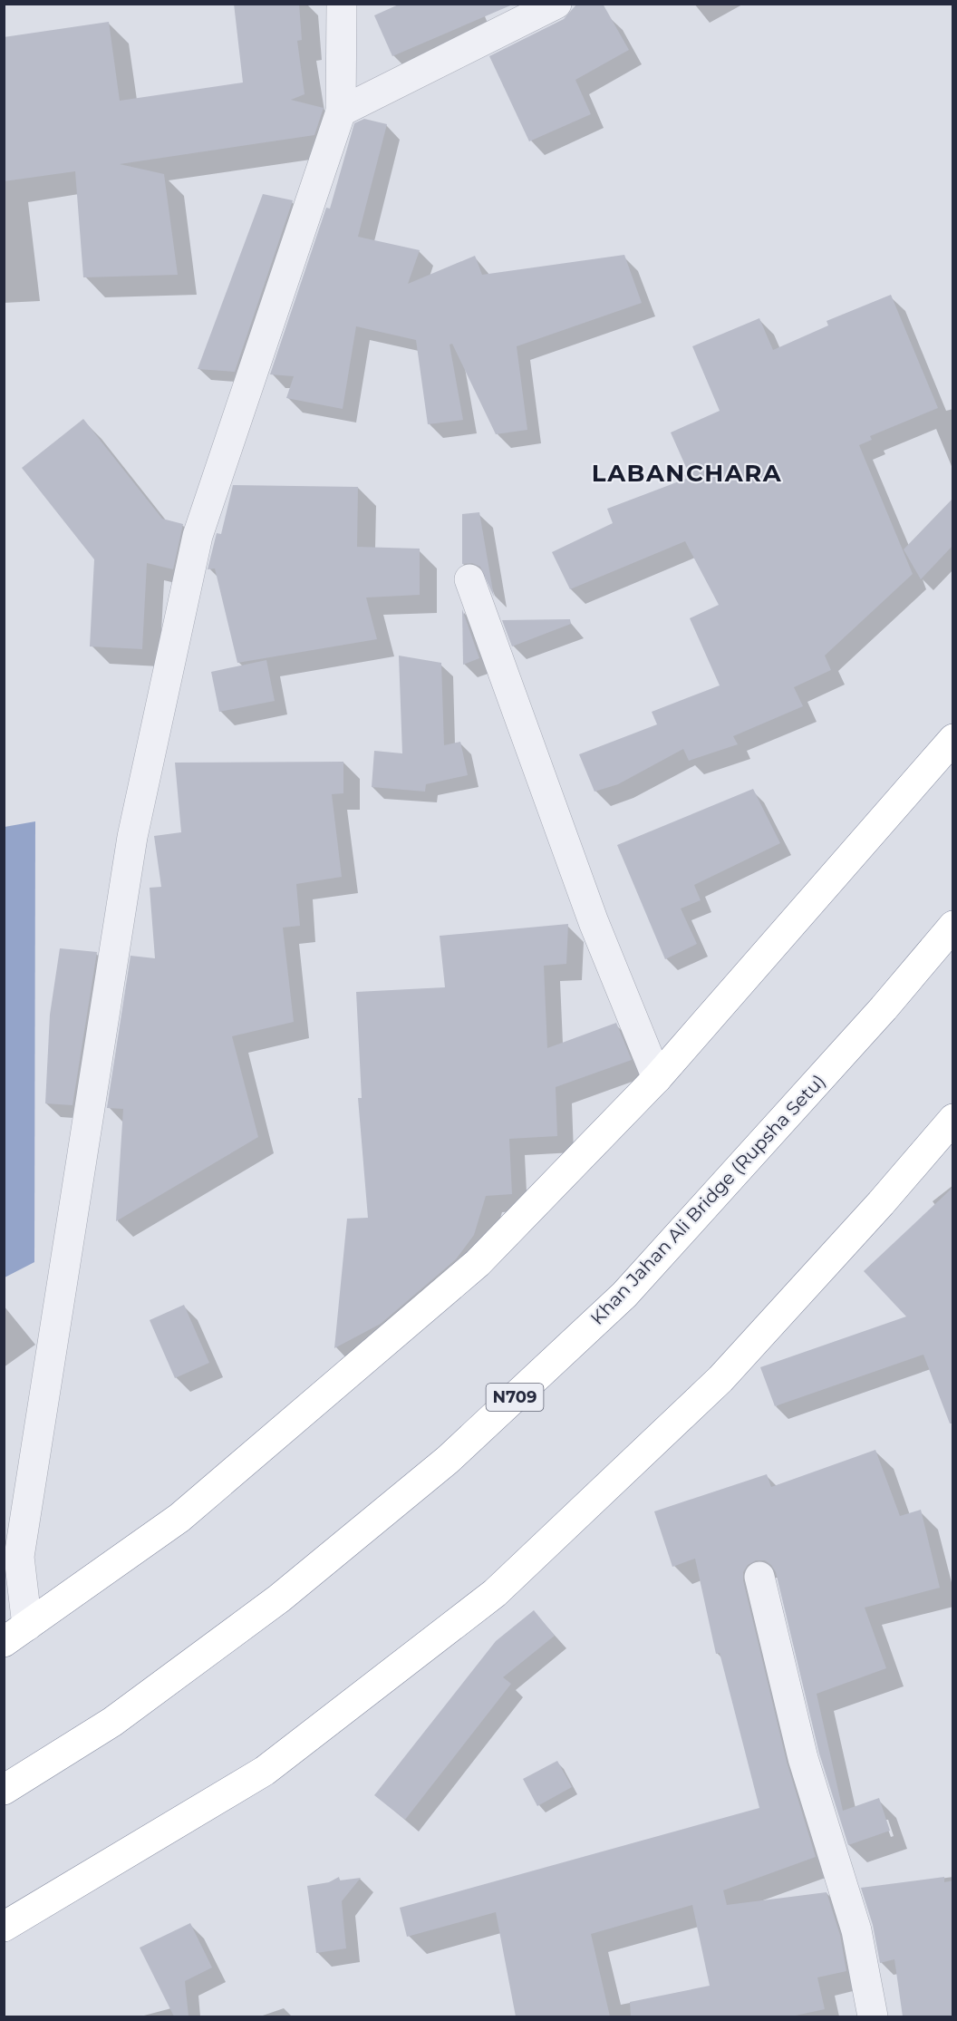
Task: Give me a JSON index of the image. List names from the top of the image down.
{
  "streets": {
    "highway": ["Khan Jahan Ali Bridge (Rupsha Setu)", "N709"]
  },
  "districts": ["LABANCHARA"]
}
